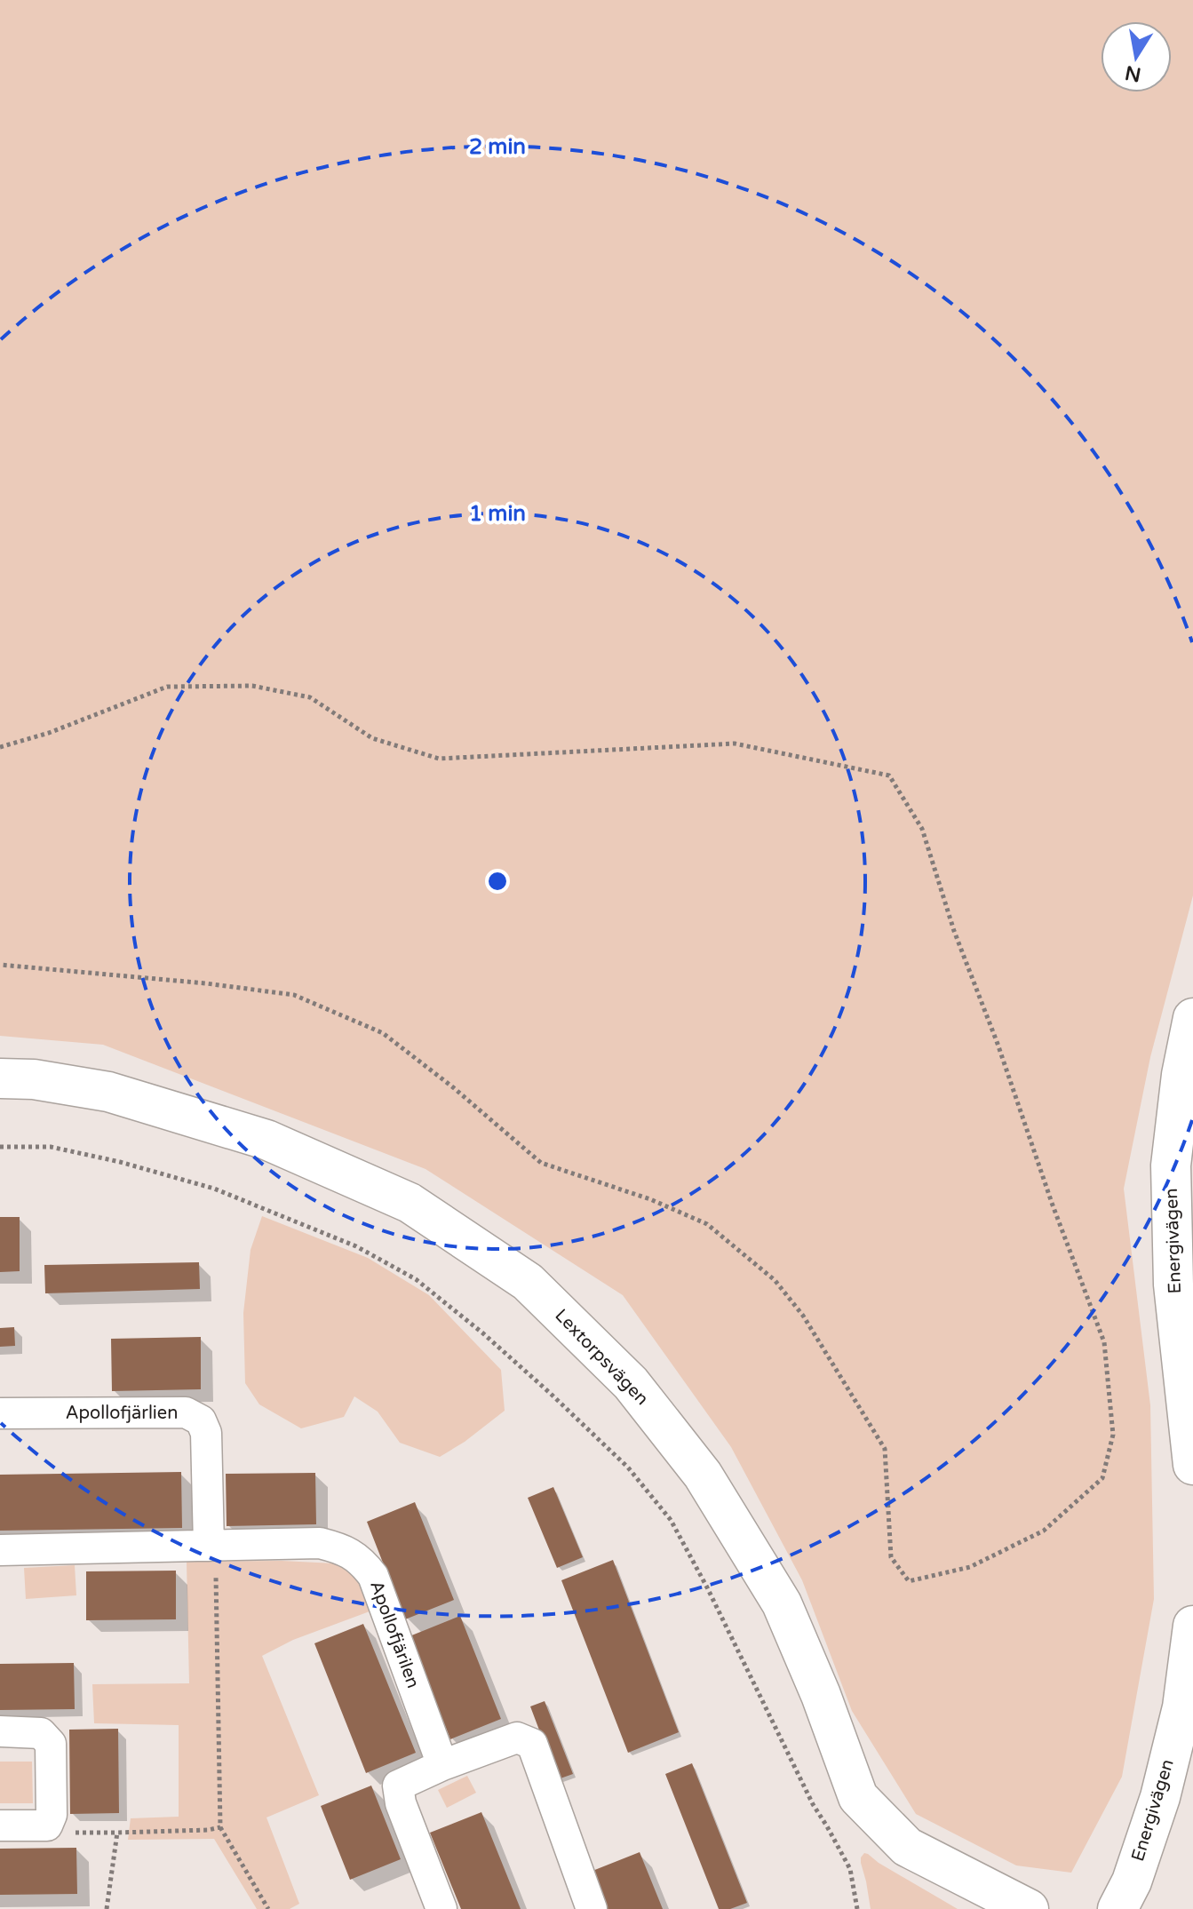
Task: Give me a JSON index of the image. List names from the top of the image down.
{
  "streets": {
    "street": [
      "Energivägen",
      "Lextorpsvägen",
      "Apollofjärlien",
      "Apollofjärilen"
    ]
  },
  "crossings": [
    ["Apollofjärlien", "Apollofjärilen"]
  ],
  "north": "bottom",
  "rings": ["2 min", "1 min"]
}
